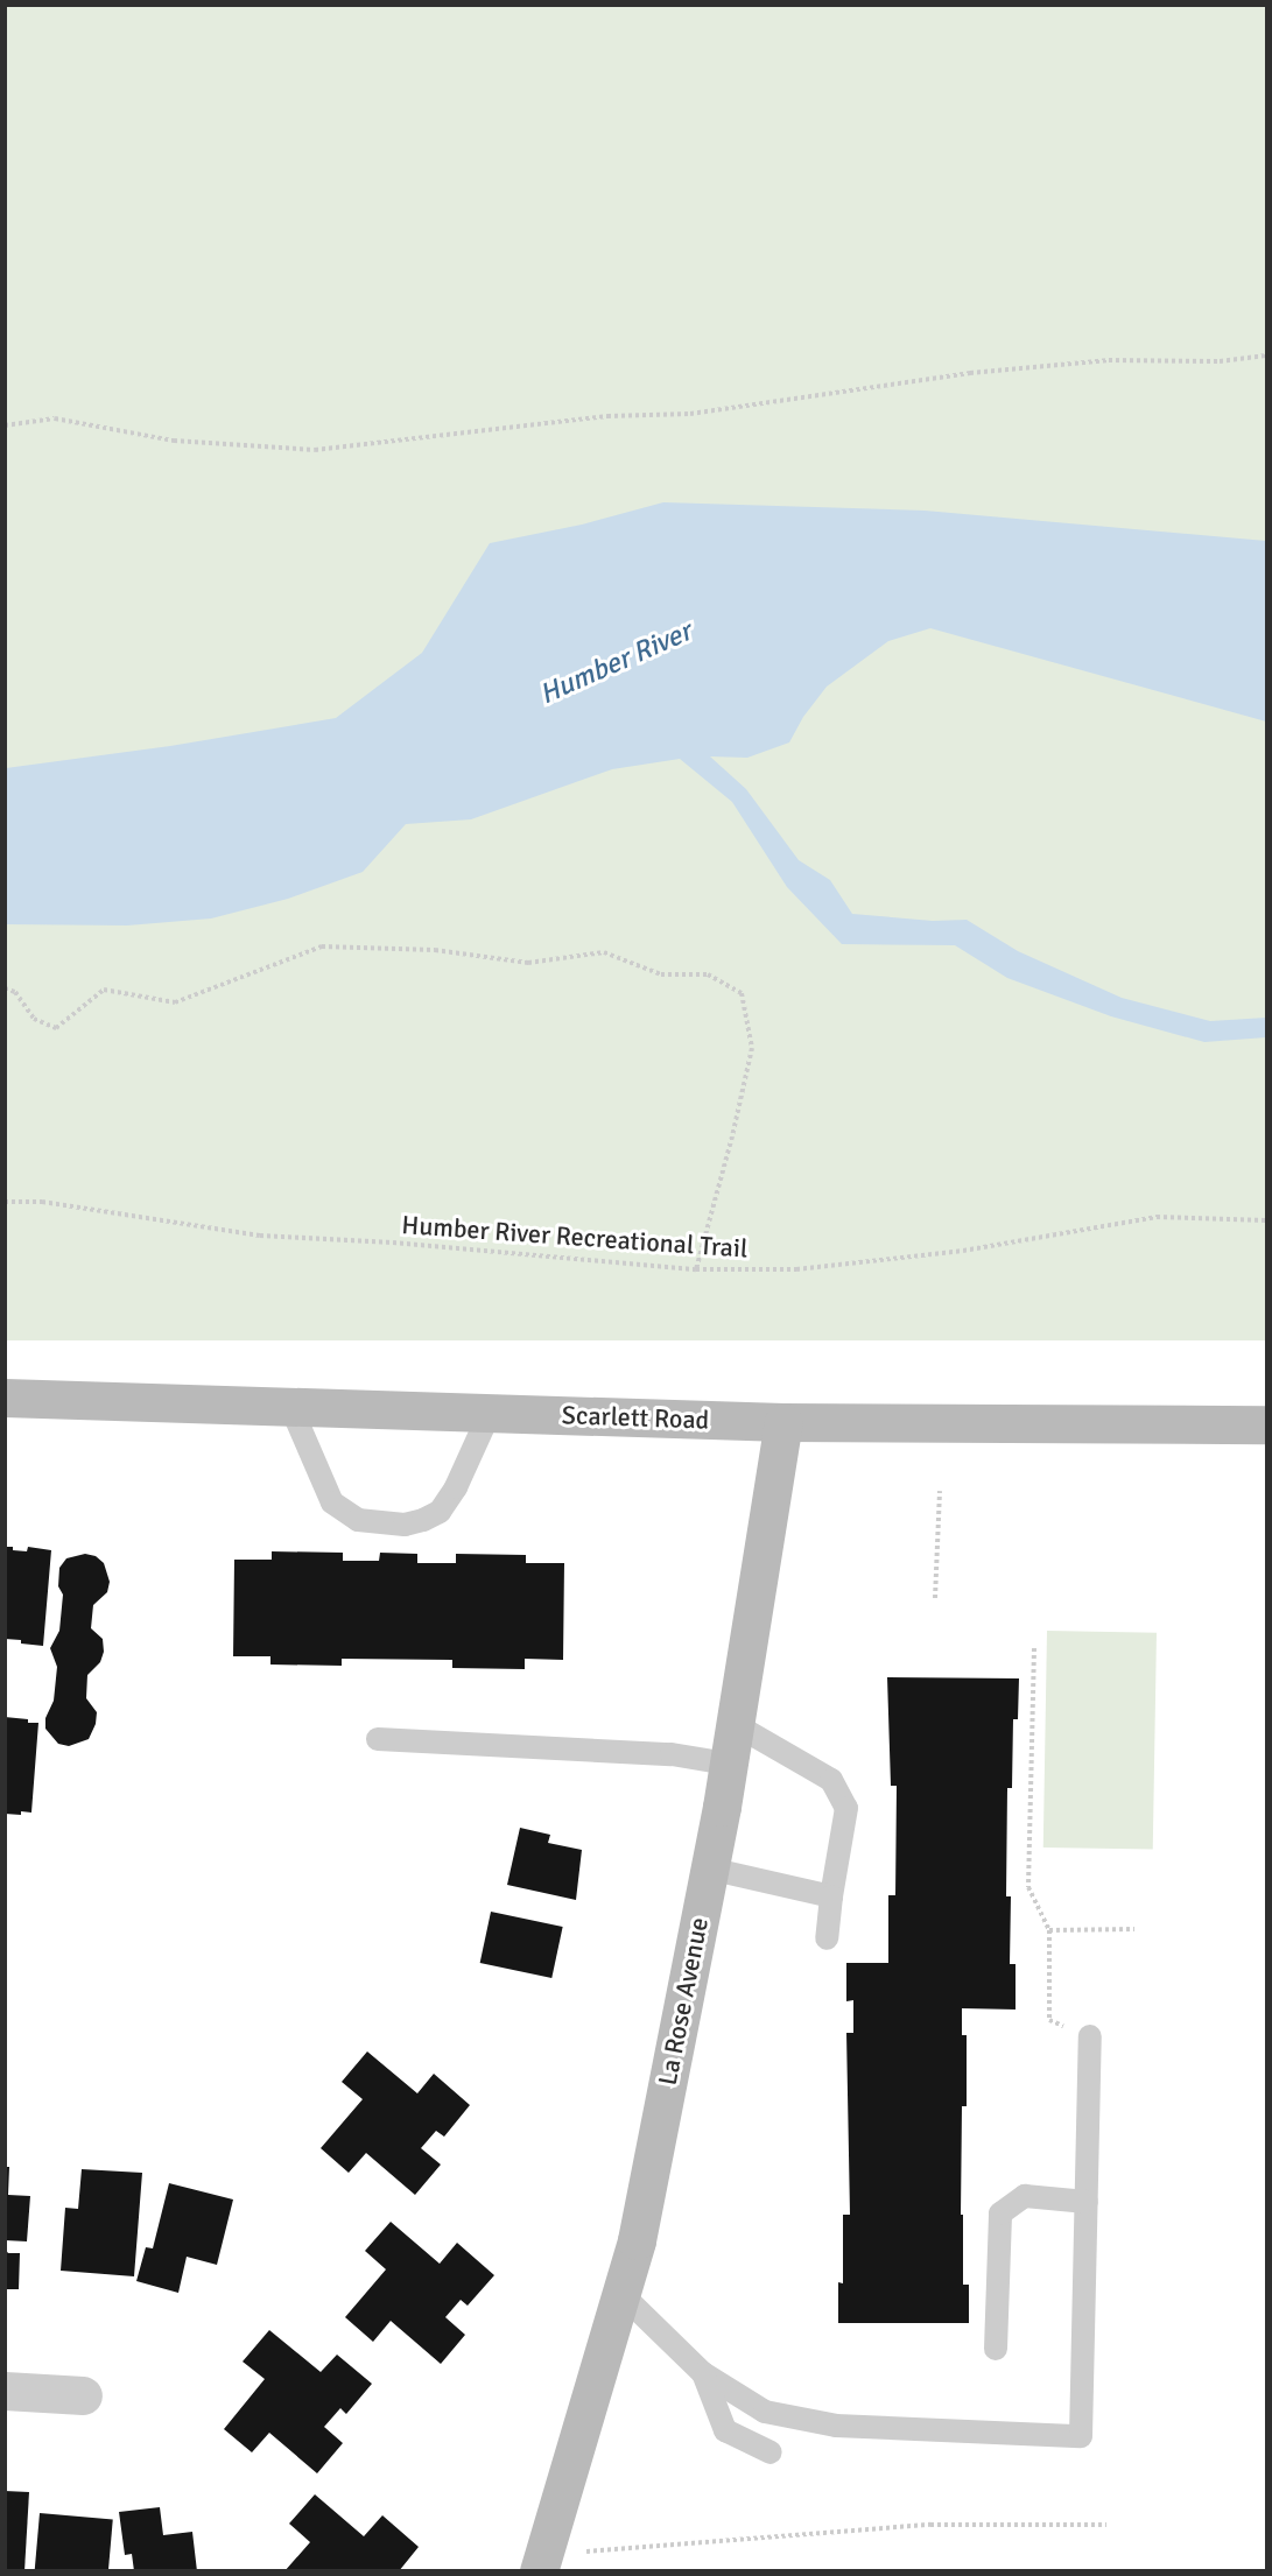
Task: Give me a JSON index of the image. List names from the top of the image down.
{
  "streets": {
    "main road": ["Scarlett Road", "La Rose Avenue"],
    "path": ["Humber River Recreational Trail"]
  },
  "crossings": [
    ["Scarlett Road", "La Rose Avenue"]
  ],
  "water": ["Humber River"]
}
